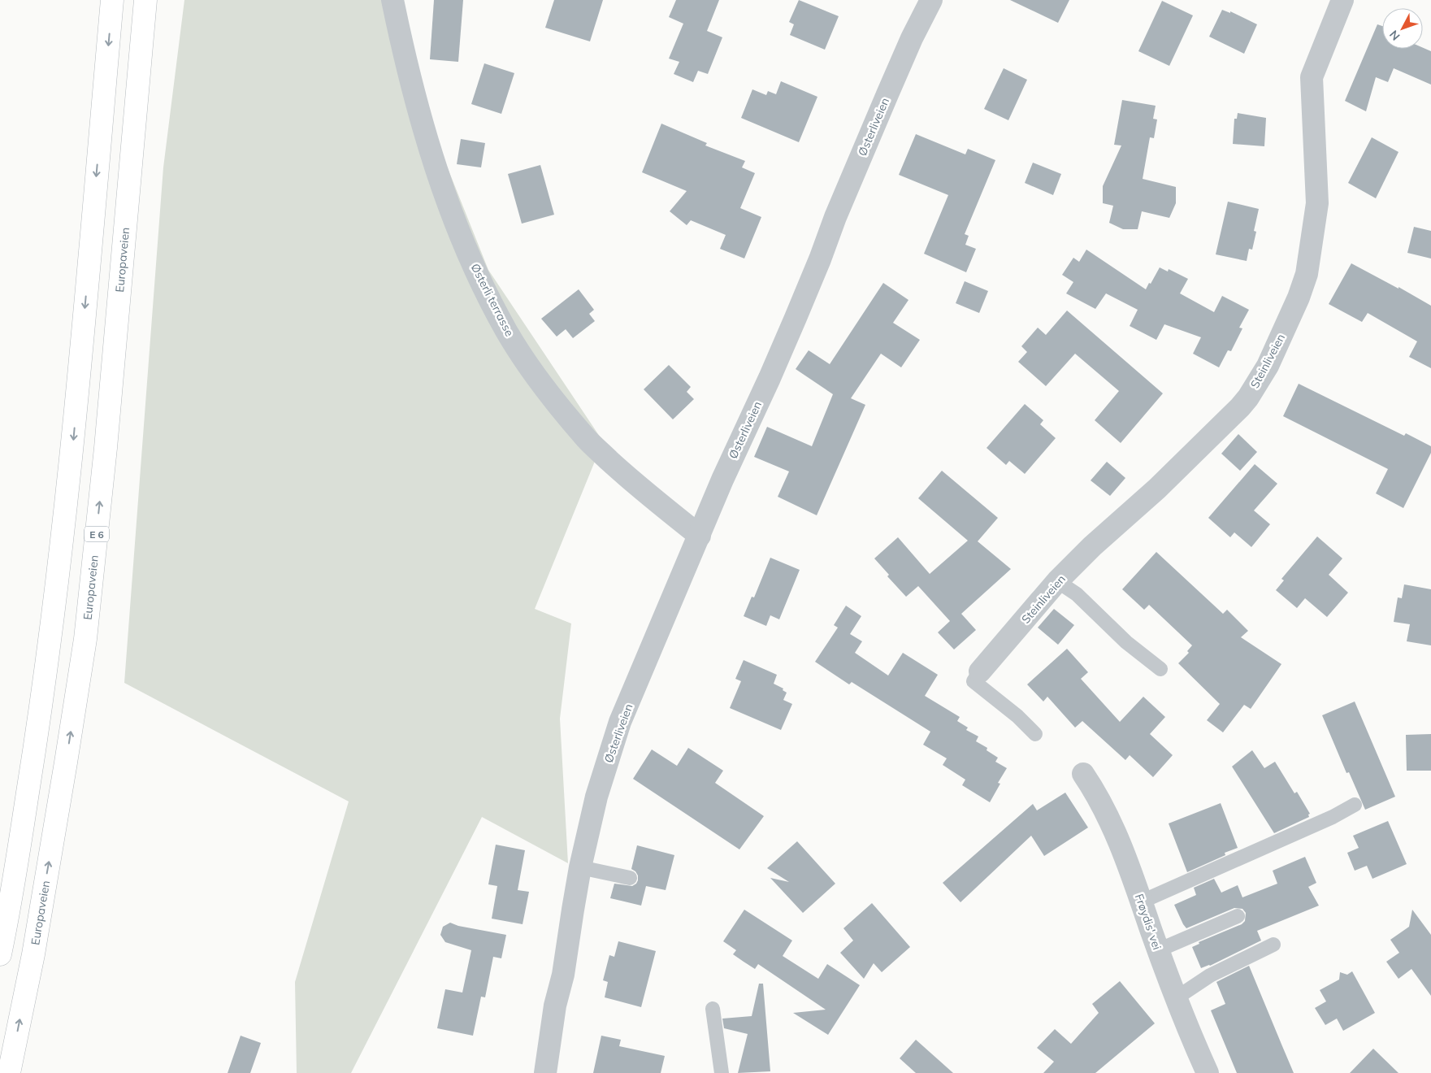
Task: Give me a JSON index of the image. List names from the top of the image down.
{
  "streets": {
    "highway": ["Europaveien", "E 6"],
    "street": [
      "Østerliveien",
      "Østerli terrasse",
      "Steinliveien",
      "Frøydis' vei"
    ]
  },
  "crossings": [
    ["Østerliveien", "Østerli terrasse"]
  ],
  "north": "bottom left"
}
